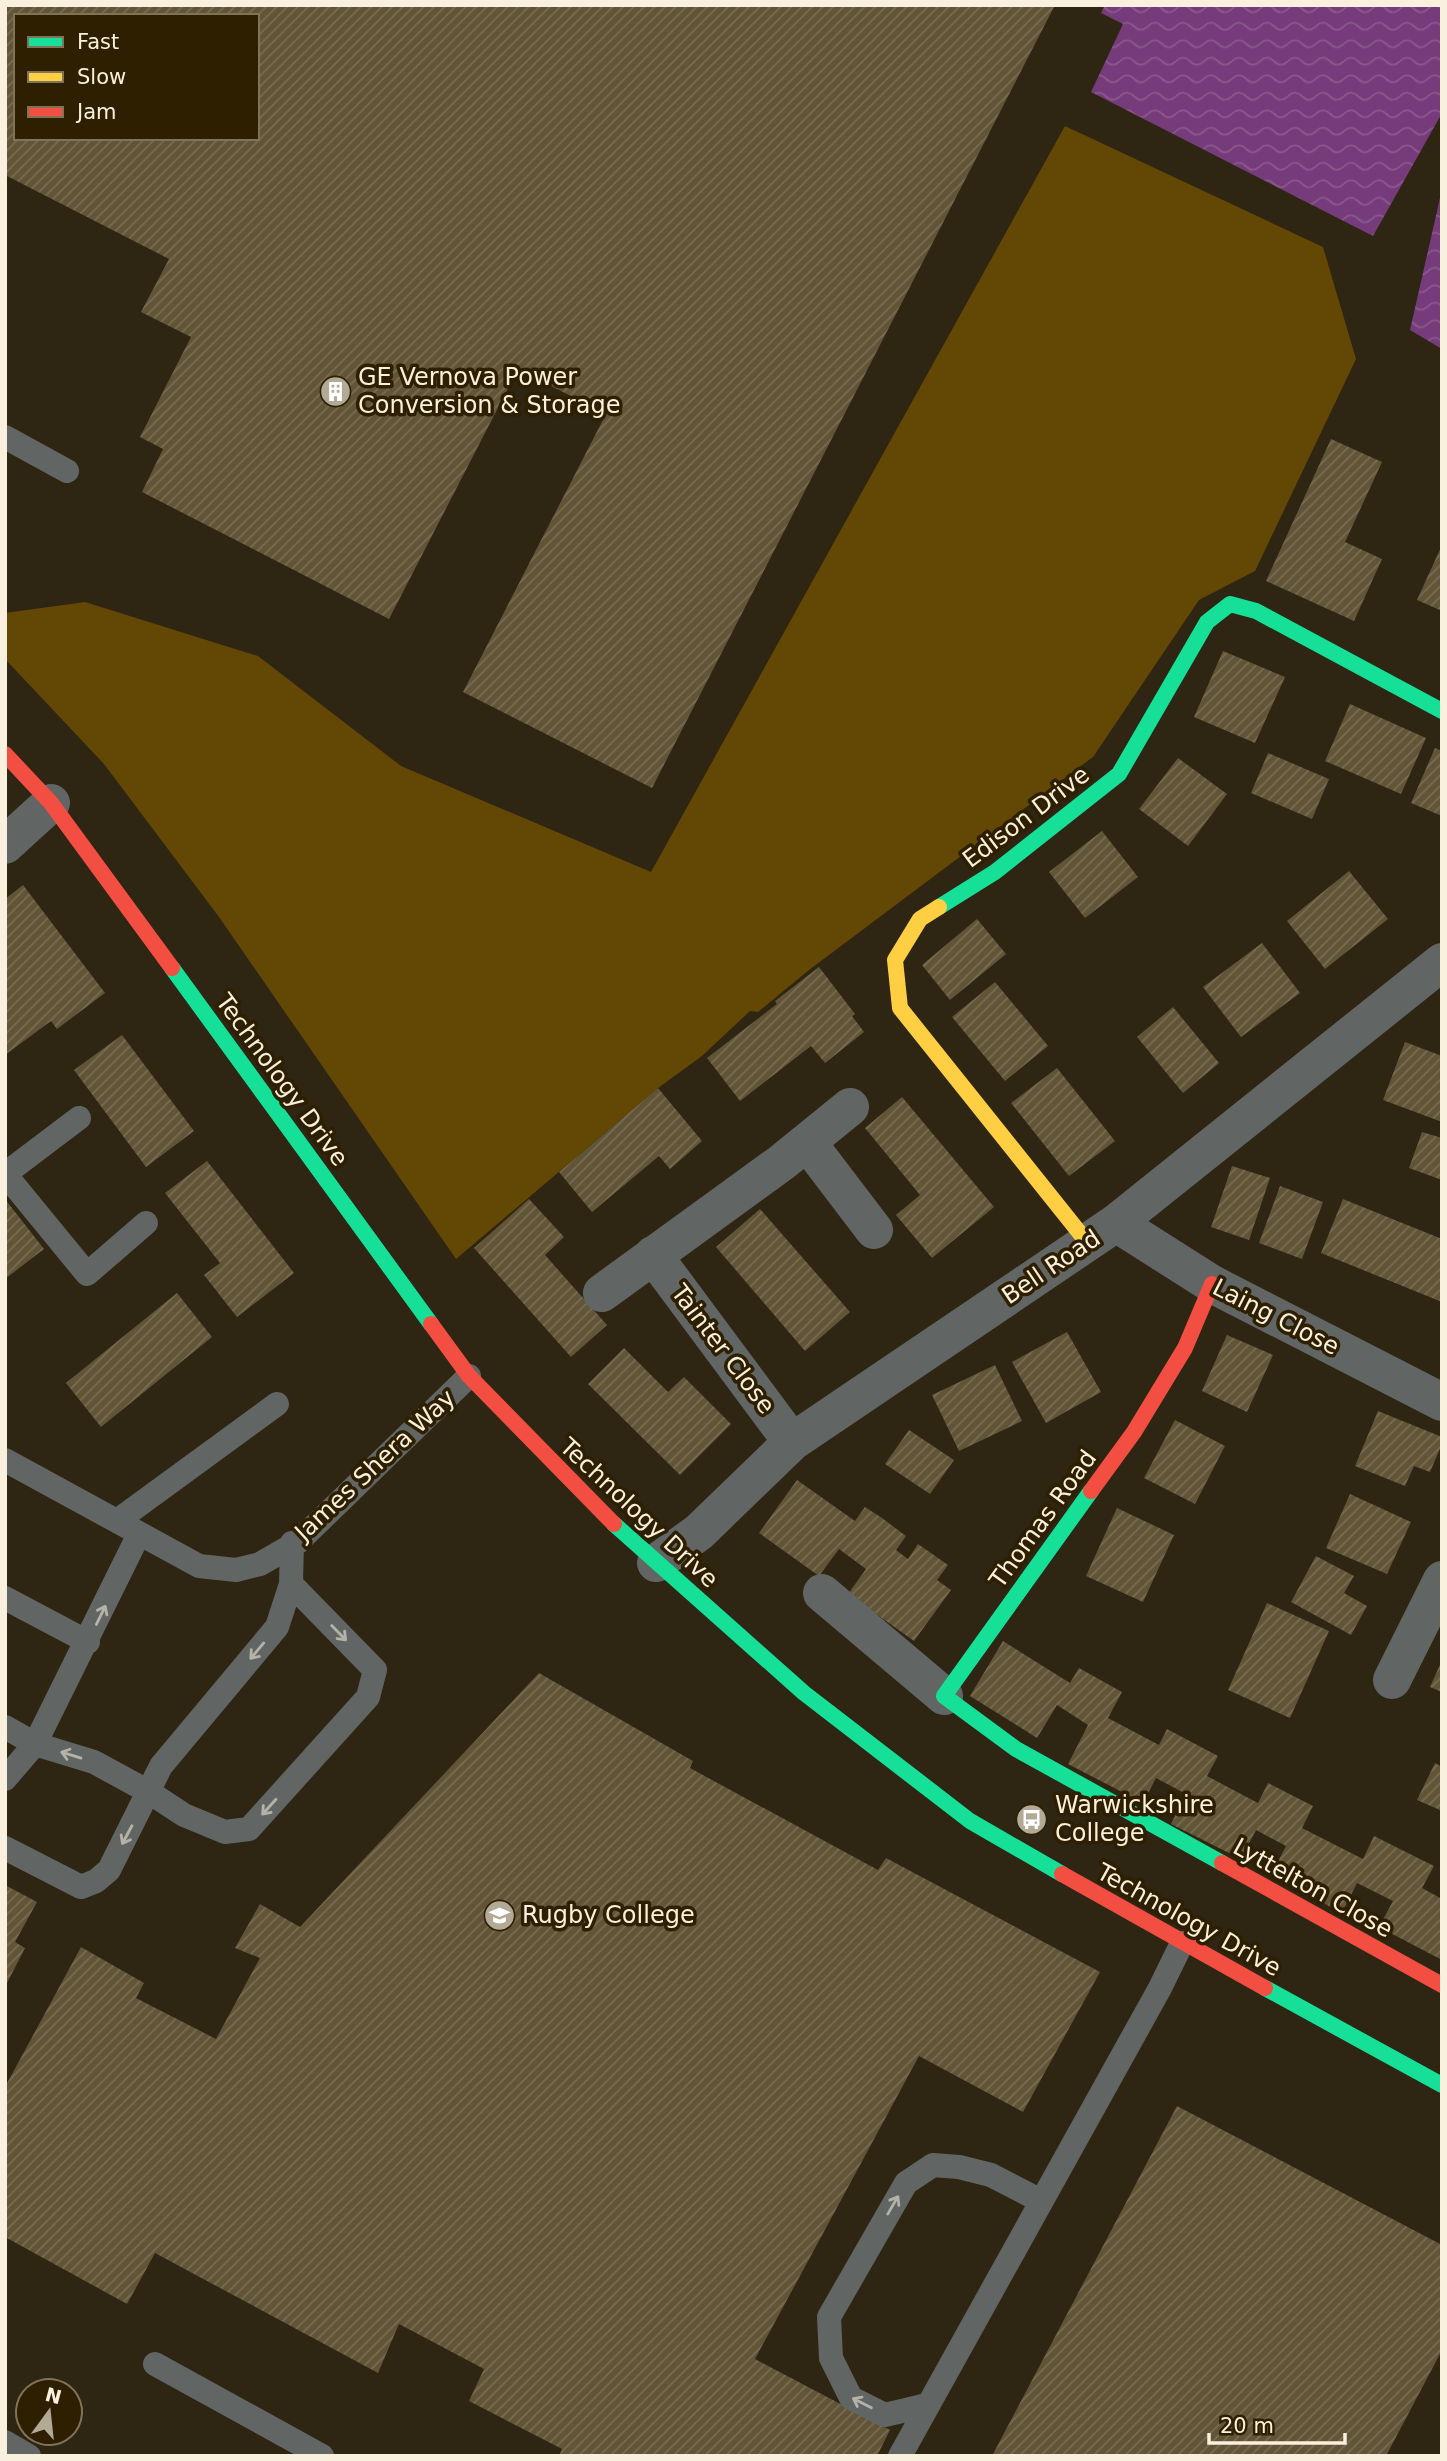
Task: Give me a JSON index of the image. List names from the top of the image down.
{
  "streets": {
    "street": [
      "Edison Drive",
      "Technology Drive",
      "Bell Road",
      "Laing Close",
      "Tainter Close",
      "Thomas Road",
      "Lyttelton Close"
    ],
    "lane": ["James Shera Way"]
  },
  "crossings": [
    ["Edison Drive", "Bell Road"],
    ["Edison Drive", "Laing Close"],
    ["Technology Drive", "Bell Road"],
    ["Technology Drive", "James Shera Way"],
    ["Bell Road", "Laing Close"],
    ["Bell Road", "Tainter Close"],
    ["Laing Close", "Thomas Road"],
    ["Thomas Road", "Lyttelton Close"]
  ],
  "places": {
    "building": ["GE Vernova Power Conversion & Storage"],
    "bus stop": ["Warwickshire College"],
    "school or university": ["Rugby College"]
  },
  "legend": ["Fast", "Slow", "Jam"],
  "scale_bar": "20 m",
  "north": "top"
}
